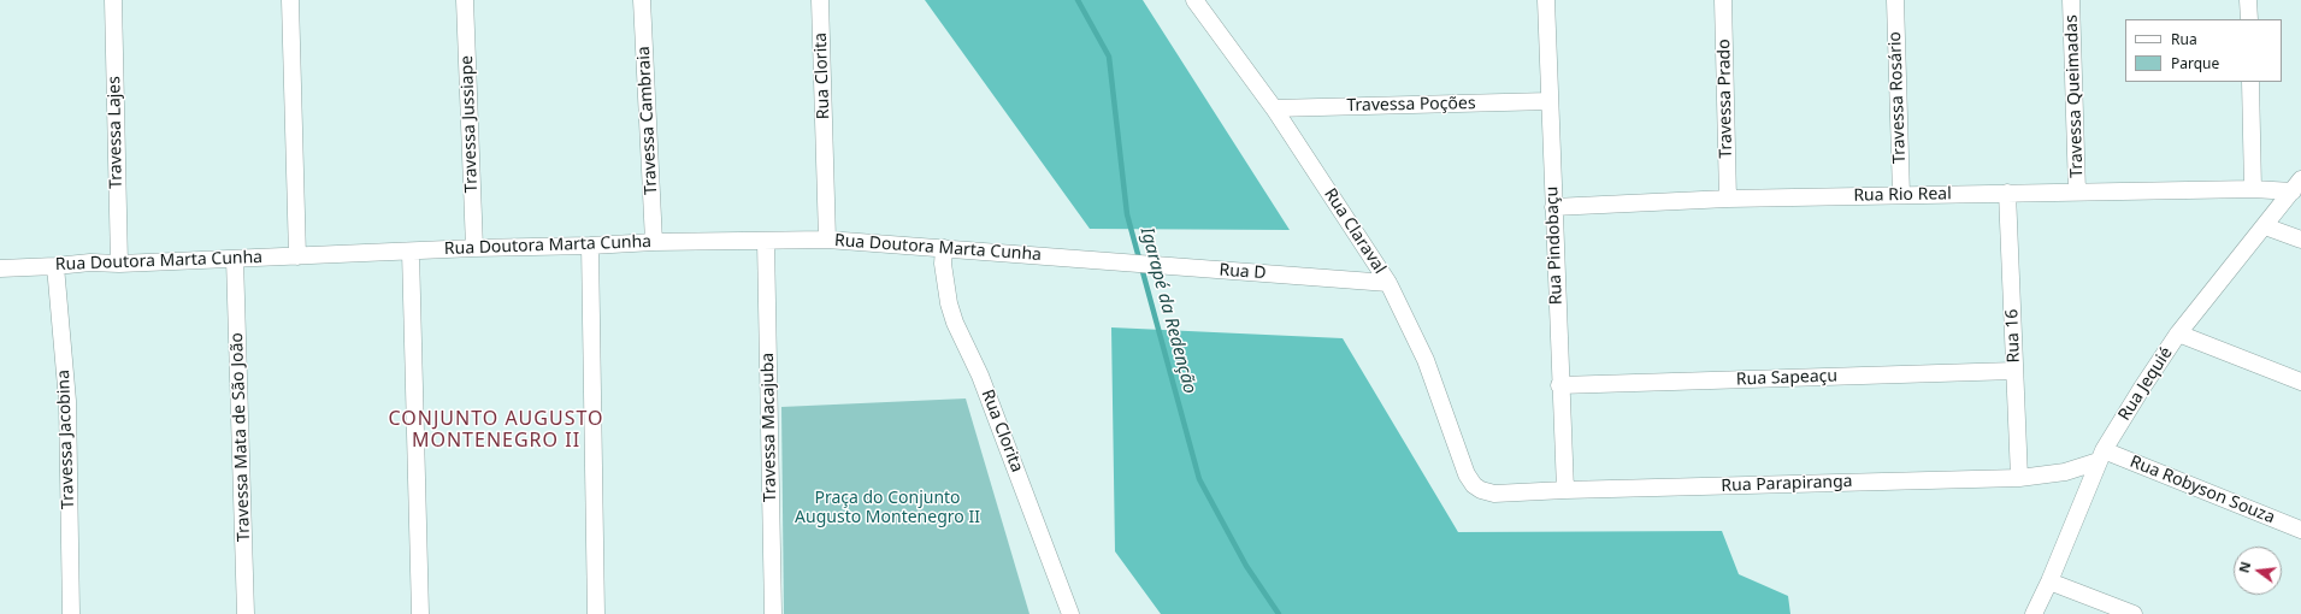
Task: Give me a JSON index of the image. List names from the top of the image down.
{
  "streets": {
    "street": [
      "Rua Clorita",
      "Travessa Queimadas",
      "Travessa Rosário",
      "Travessa Prado",
      "Travessa Poções",
      "Travessa Cambraia",
      "Travessa Jussiape",
      "Travessa Lajes",
      "Rua Rio Real",
      "Rua Claraval",
      "Rua Doutora Marta Cunha",
      "Rua Pindobaçu",
      "Rua D",
      "Rua 16",
      "Rua Sapeaçu",
      "Rua Jequié",
      "Travessa Macajuba",
      "Travessa Mata de São João",
      "Travessa Jacobina",
      "Rua Parapiranga",
      "Rua Robyson Souza"
    ]
  },
  "crossings": [
    ["Rua Clorita", "Rua Doutora Marta Cunha"],
    ["Travessa Queimadas", "Rua Rio Real"],
    ["Travessa Rosário", "Rua Rio Real"],
    ["Travessa Prado", "Rua Rio Real"],
    ["Travessa Poções", "Rua Claraval"],
    ["Travessa Poções", "Rua Pindobaçu"],
    ["Travessa Cambraia", "Rua Doutora Marta Cunha"],
    ["Travessa Jussiape", "Rua Doutora Marta Cunha"],
    ["Travessa Lajes", "Rua Doutora Marta Cunha"],
    ["Rua Rio Real", "Rua Pindobaçu"],
    ["Rua Rio Real", "Rua 16"],
    ["Rua Rio Real", "Rua Jequié"],
    ["Rua Claraval", "Rua D"],
    ["Rua Claraval", "Rua Parapiranga"],
    ["Rua Doutora Marta Cunha", "Rua D"],
    ["Rua Doutora Marta Cunha", "Travessa Macajuba"],
    ["Rua Doutora Marta Cunha", "Travessa Mata de São João"],
    ["Rua Doutora Marta Cunha", "Travessa Jacobina"],
    ["Rua Pindobaçu", "Rua Sapeaçu"],
    ["Rua Pindobaçu", "Rua Parapiranga"],
    ["Rua 16", "Rua Sapeaçu"],
    ["Rua 16", "Rua Parapiranga"],
    ["Rua Jequié", "Rua Parapiranga"],
    ["Rua Jequié", "Rua Robyson Souza"],
    ["Rua Parapiranga", "Rua Robyson Souza"]
  ],
  "districts": ["CONJUNTO AUGUSTO MONTENEGRO II"],
  "water": ["Igarapé da Redenção"],
  "parks": ["Praça do Conjunto Augusto Montenegro II"],
  "legend": ["Rua", "Parque"],
  "north": "left"
}
